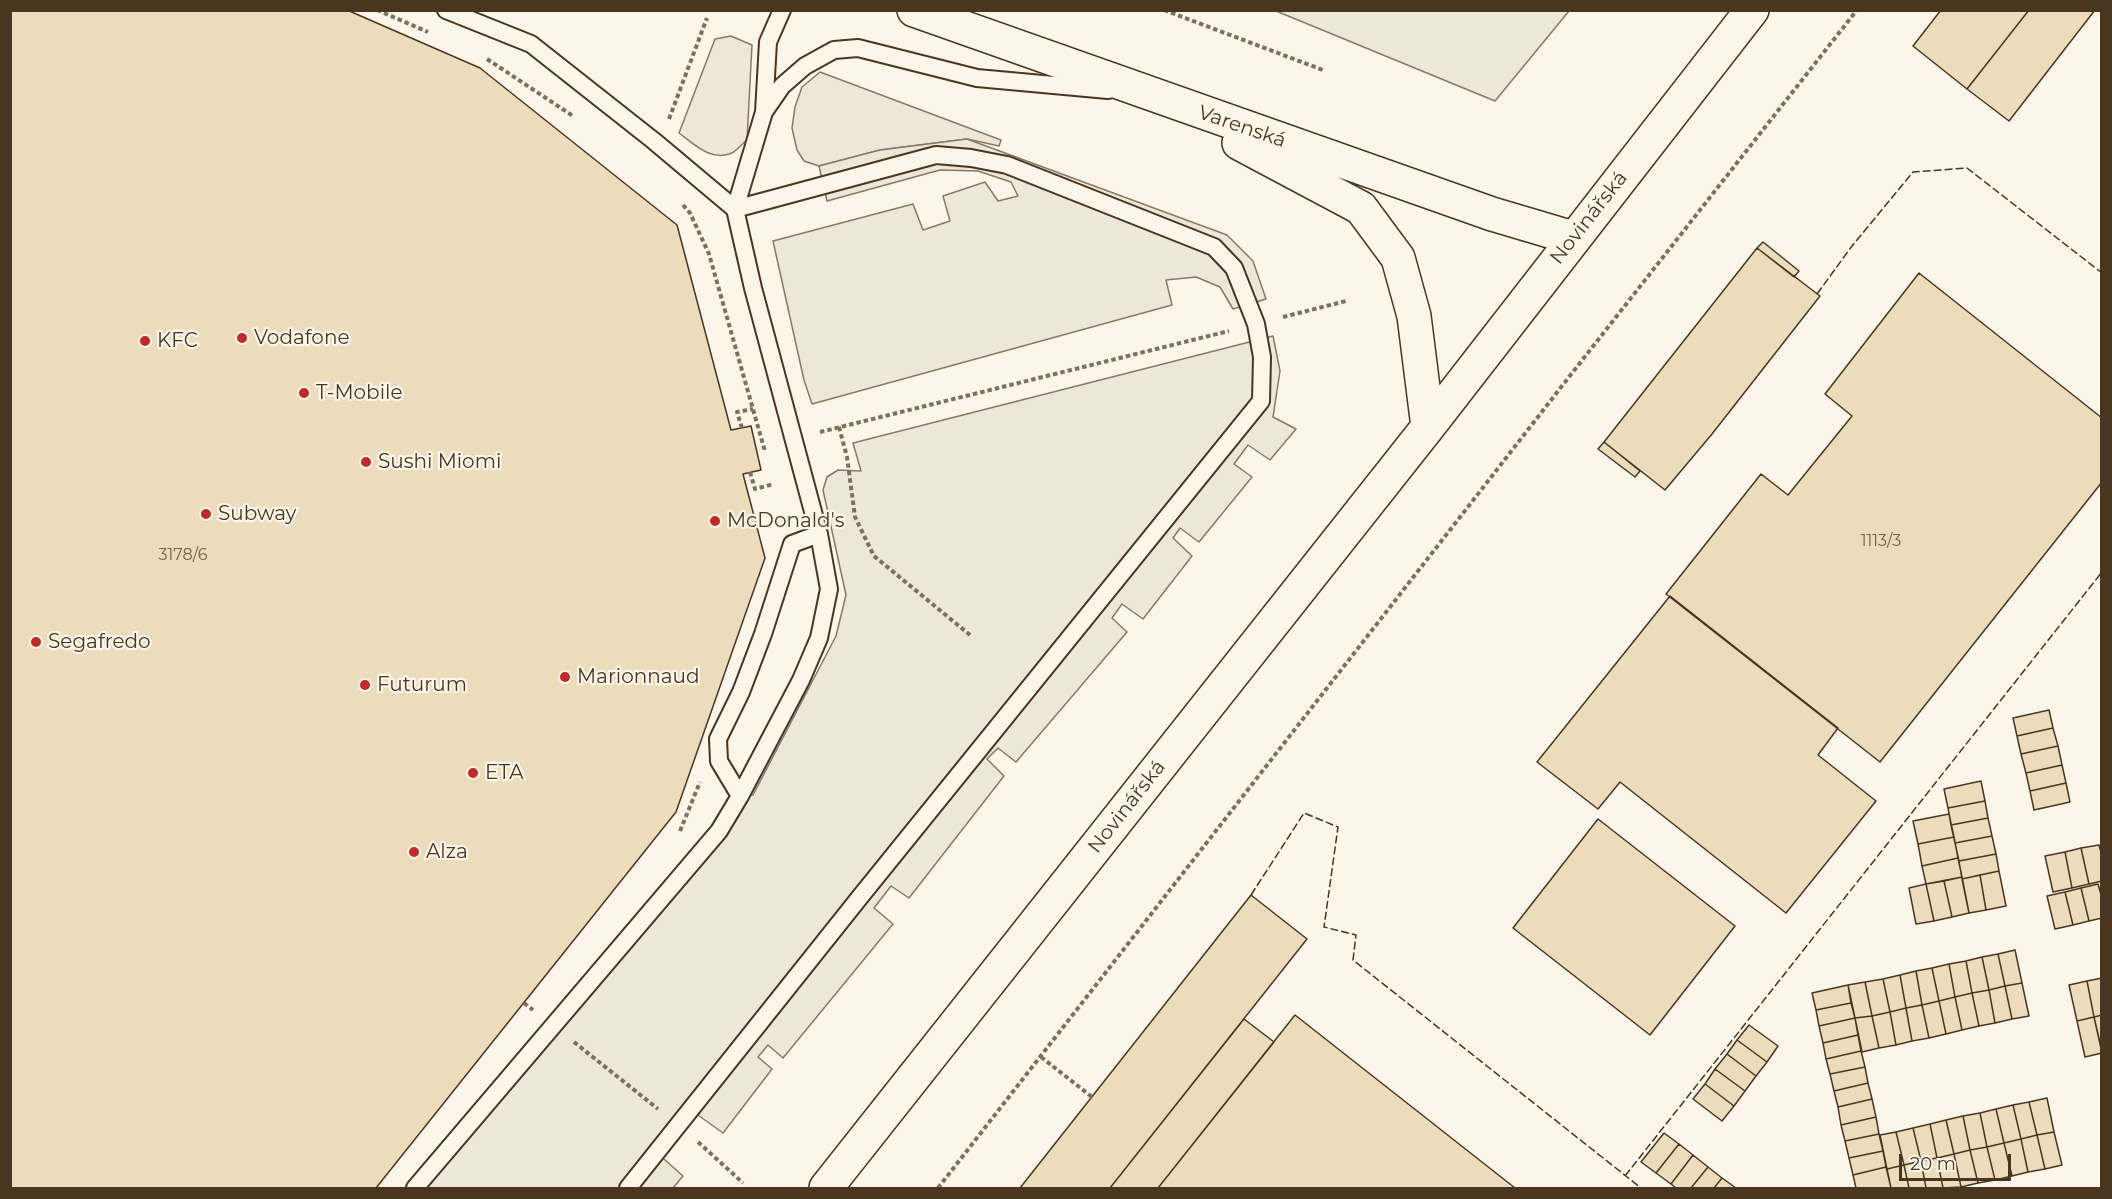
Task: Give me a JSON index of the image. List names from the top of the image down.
{
  "streets": {
    "street": ["Varenská", "Novinářská"]
  },
  "crossings": [
    ["Varenská", "Novinářská"]
  ],
  "places": [
    "Vodafone",
    "KFC",
    "T-Mobile",
    "Sushi Miomi",
    "Subway",
    "McDonald's",
    "Segafredo",
    "Marionnaud",
    "Futurum",
    "ETA",
    "Alza"
  ],
  "house_numbers": ["1113/3", "3178/6"],
  "scale_bar": "20 m"
}
